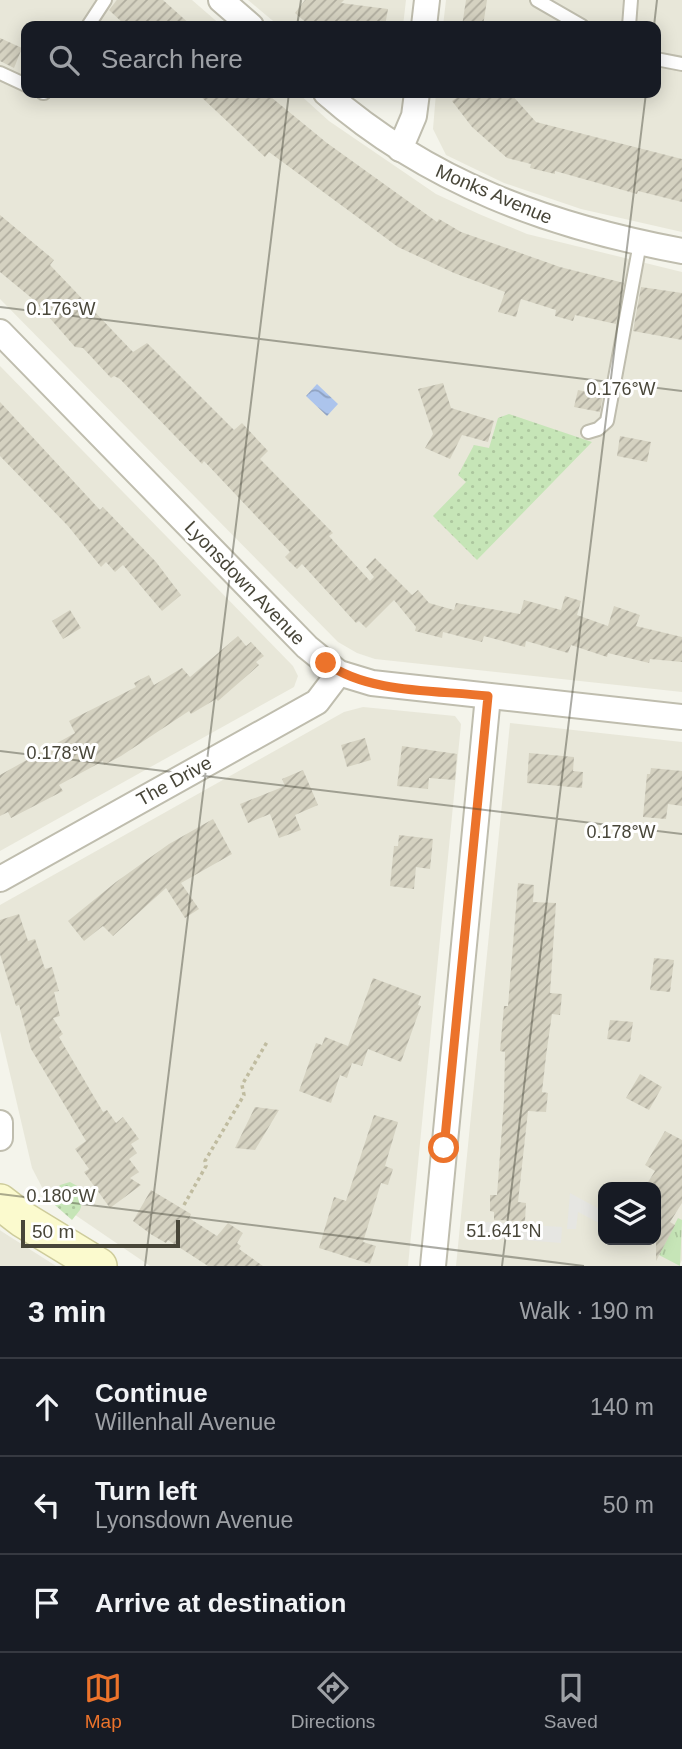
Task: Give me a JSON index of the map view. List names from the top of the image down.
{
  "streets": {
    "street": ["Monks Avenue", "Lyonsdown Avenue", "The Drive"]
  },
  "crossings": [
    ["Lyonsdown Avenue", "The Drive"]
  ],
  "scale_bar": "50 m",
  "page": {
    "search": "Search here",
    "scale": "50 m",
    "heading": ["3 min", "Walk · 190 m"],
    "list": [
      ["Continue", "Willenhall Avenue", "140 m"],
      ["Turn left", "Lyonsdown Avenue", "50 m"],
      "Arrive at destination"
    ],
    "nav": ["Map", "Directions", "Saved"]
  },
  "coordinates": [
    "0.176°W",
    "0.178°W",
    "0.180°W",
    "51.641°N"
  ]
}
